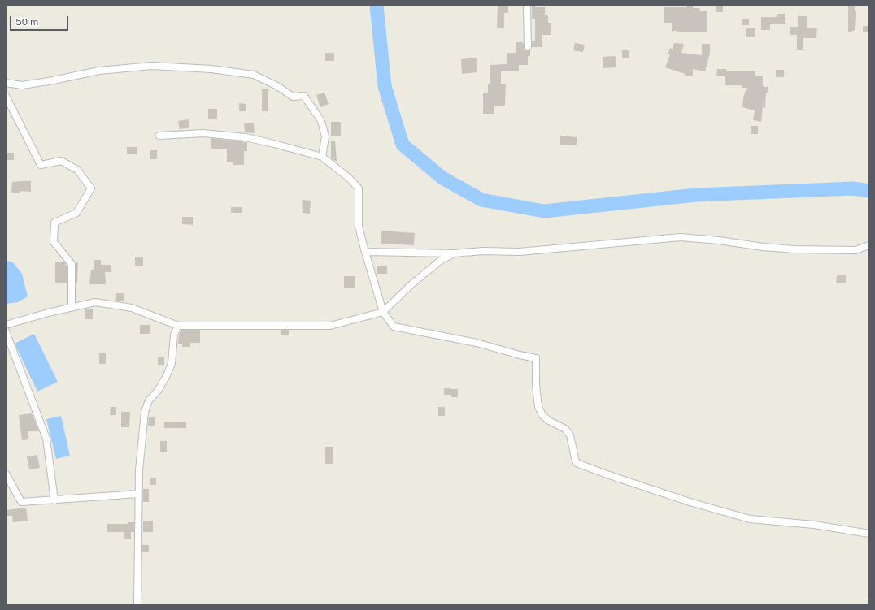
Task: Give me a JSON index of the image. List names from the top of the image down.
{
  "scale_bar": "50 m"
}
